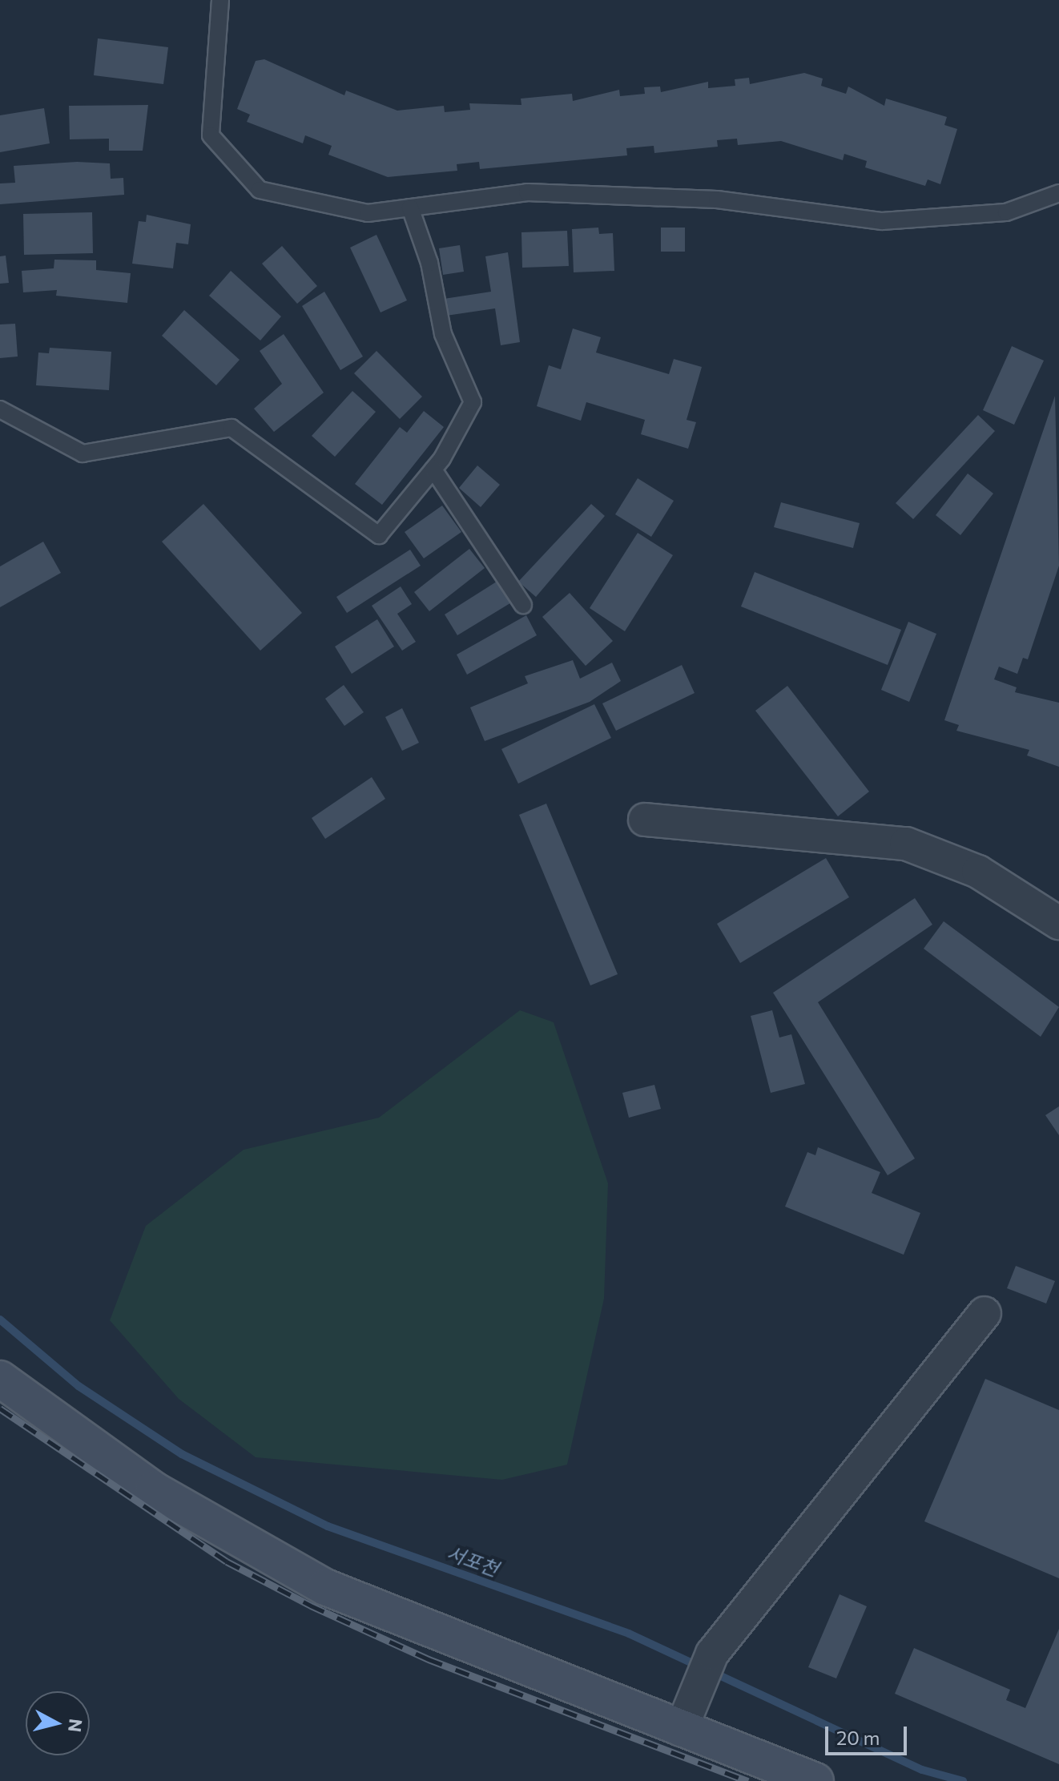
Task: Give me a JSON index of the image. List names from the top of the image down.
{
  "water": ["서포천"],
  "scale_bar": "20 m",
  "north": "right"
}
